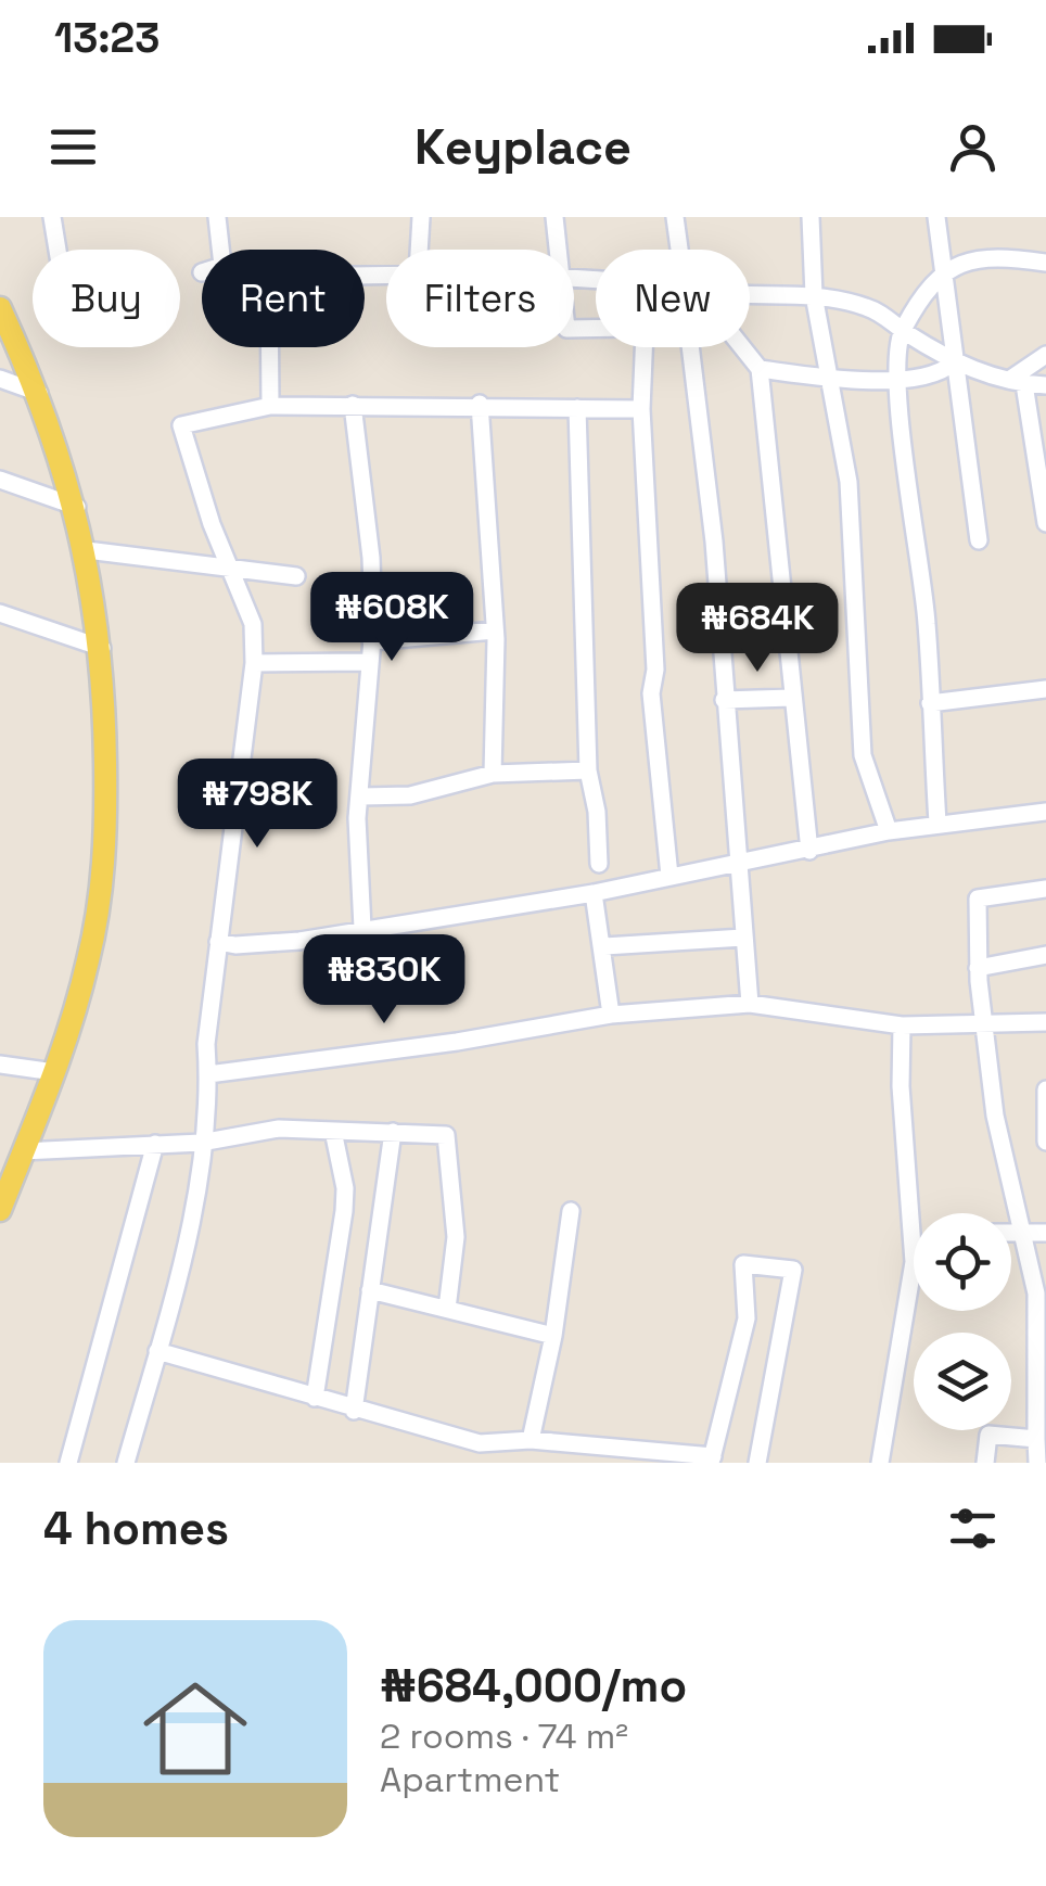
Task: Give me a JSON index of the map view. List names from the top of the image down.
{
  "page": {
    "status": "13:23",
    "header": "Keyplace",
    "chip": [
      "Buy",
      "Rent",
      "Filters",
      "New"
    ],
    "price": [
      "₦608K",
      "₦684K",
      "₦798K",
      "₦830K"
    ],
    "heading": "4 homes",
    "list": [
      {
        "name": "₦684,000/mo",
        "note": "2 rooms · 74 m² · Apartment"
      }
    ]
  }
}
